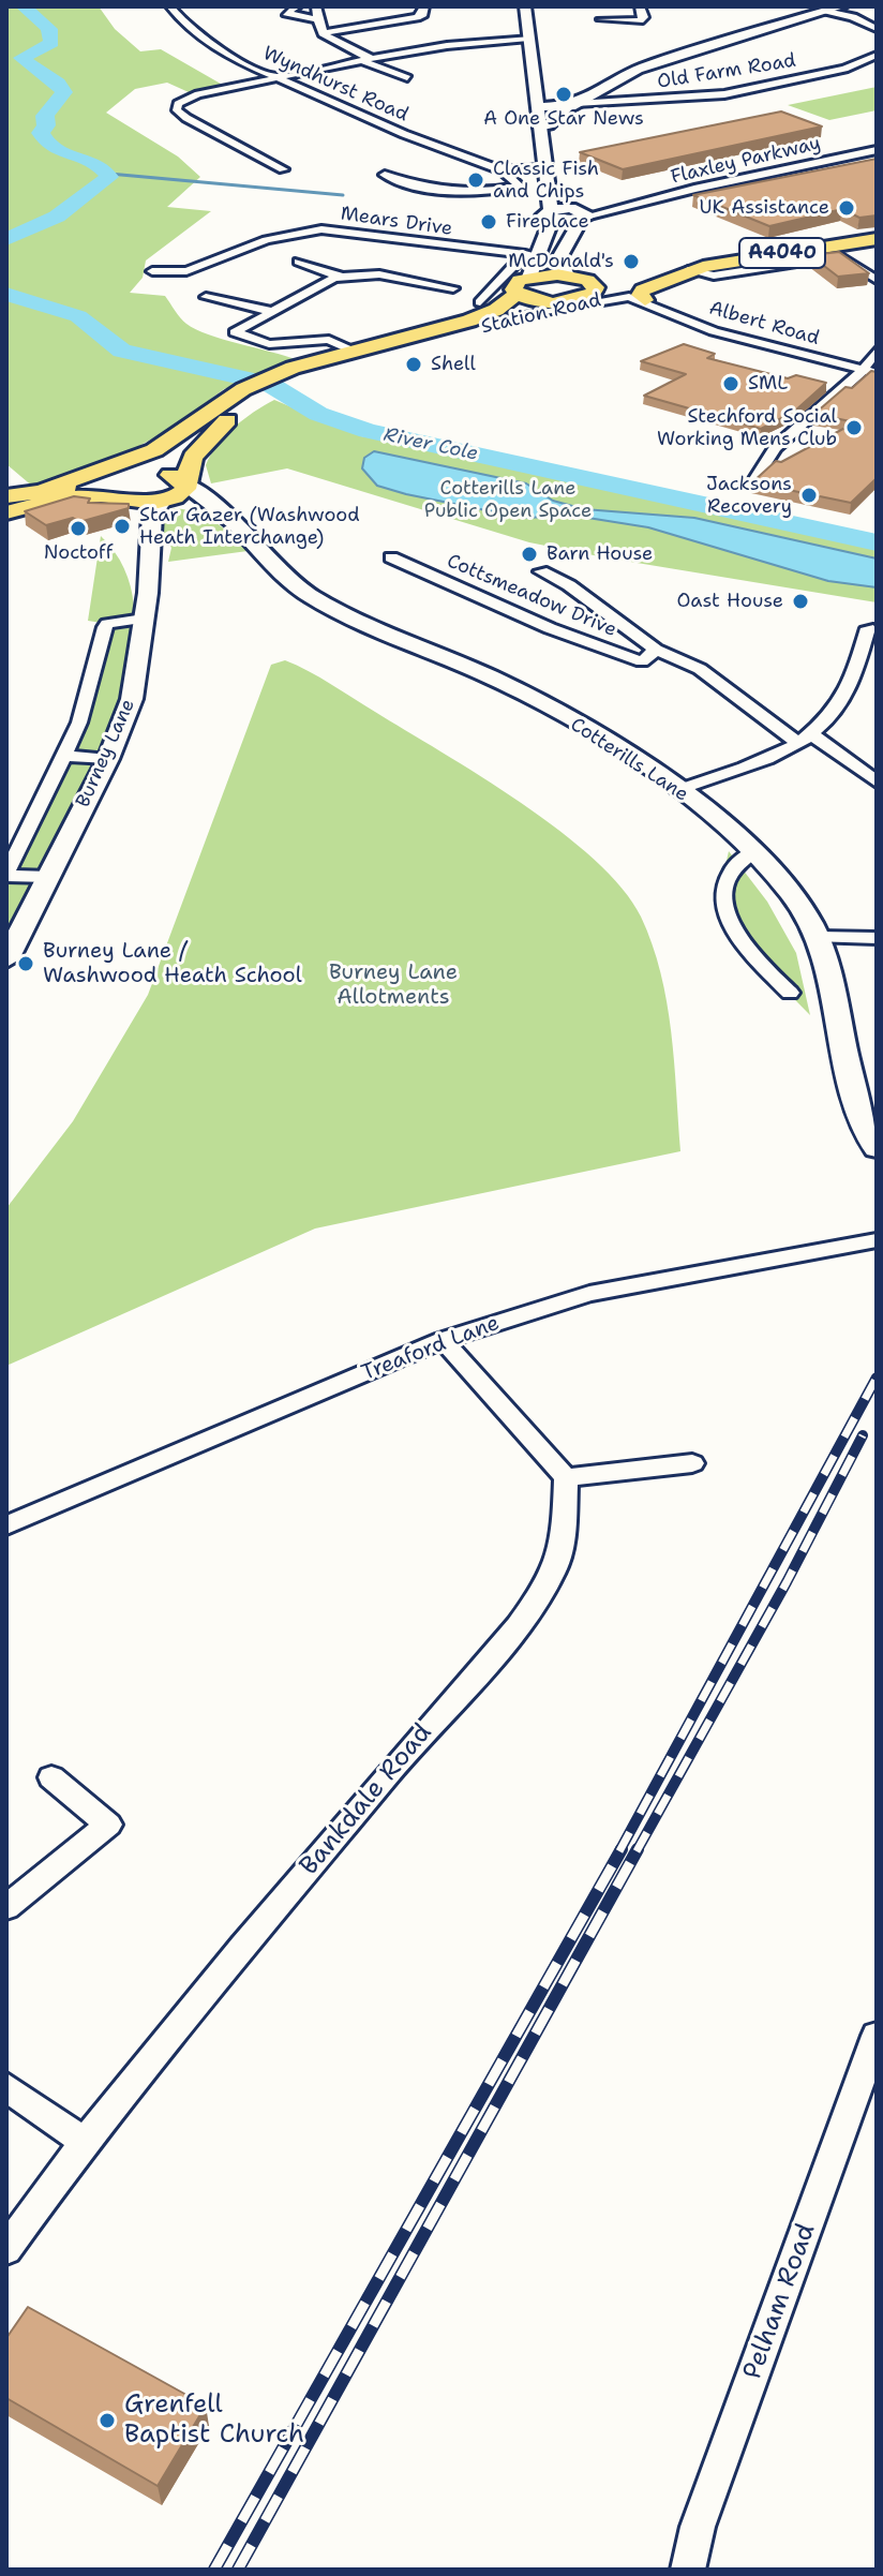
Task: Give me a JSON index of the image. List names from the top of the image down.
{
  "streets": {
    "main road": ["A4040", "Station Road"],
    "street": [
      "Old Farm Road",
      "Wyndhurst Road",
      "Flaxley Parkway",
      "Mears Drive",
      "Albert Road",
      "Cottsmeadow Drive",
      "Burney Lane",
      "Cotterills Lane",
      "Treaford Lane",
      "Bankdale Road",
      "Pelham Road"
    ]
  },
  "crossings": [
    ["A4040", "Station Road"],
    ["A4040", "Albert Road"],
    ["Station Road", "Albert Road"],
    ["Station Road", "Burney Lane"],
    ["Station Road", "Cotterills Lane"],
    ["Burney Lane", "Cotterills Lane"]
  ],
  "water": ["River Cole"],
  "parks": ["Cotterills Lane Public Open Space", "Burney Lane Allotments"],
  "places": [
    "A One Star News",
    "Classic Fish and Chips",
    "UK Assistance",
    "Fireplace",
    "McDonald's",
    "Shell",
    "SML",
    "Stechford Social Working Mens Club",
    "Jacksons Recovery",
    "Star Gazer (Washwood Heath Interchange)",
    "Noctoff",
    "Barn House",
    "Oast House",
    "Burney Lane / Washwood Heath School",
    "Grenfell Baptist Church"
  ]
}
